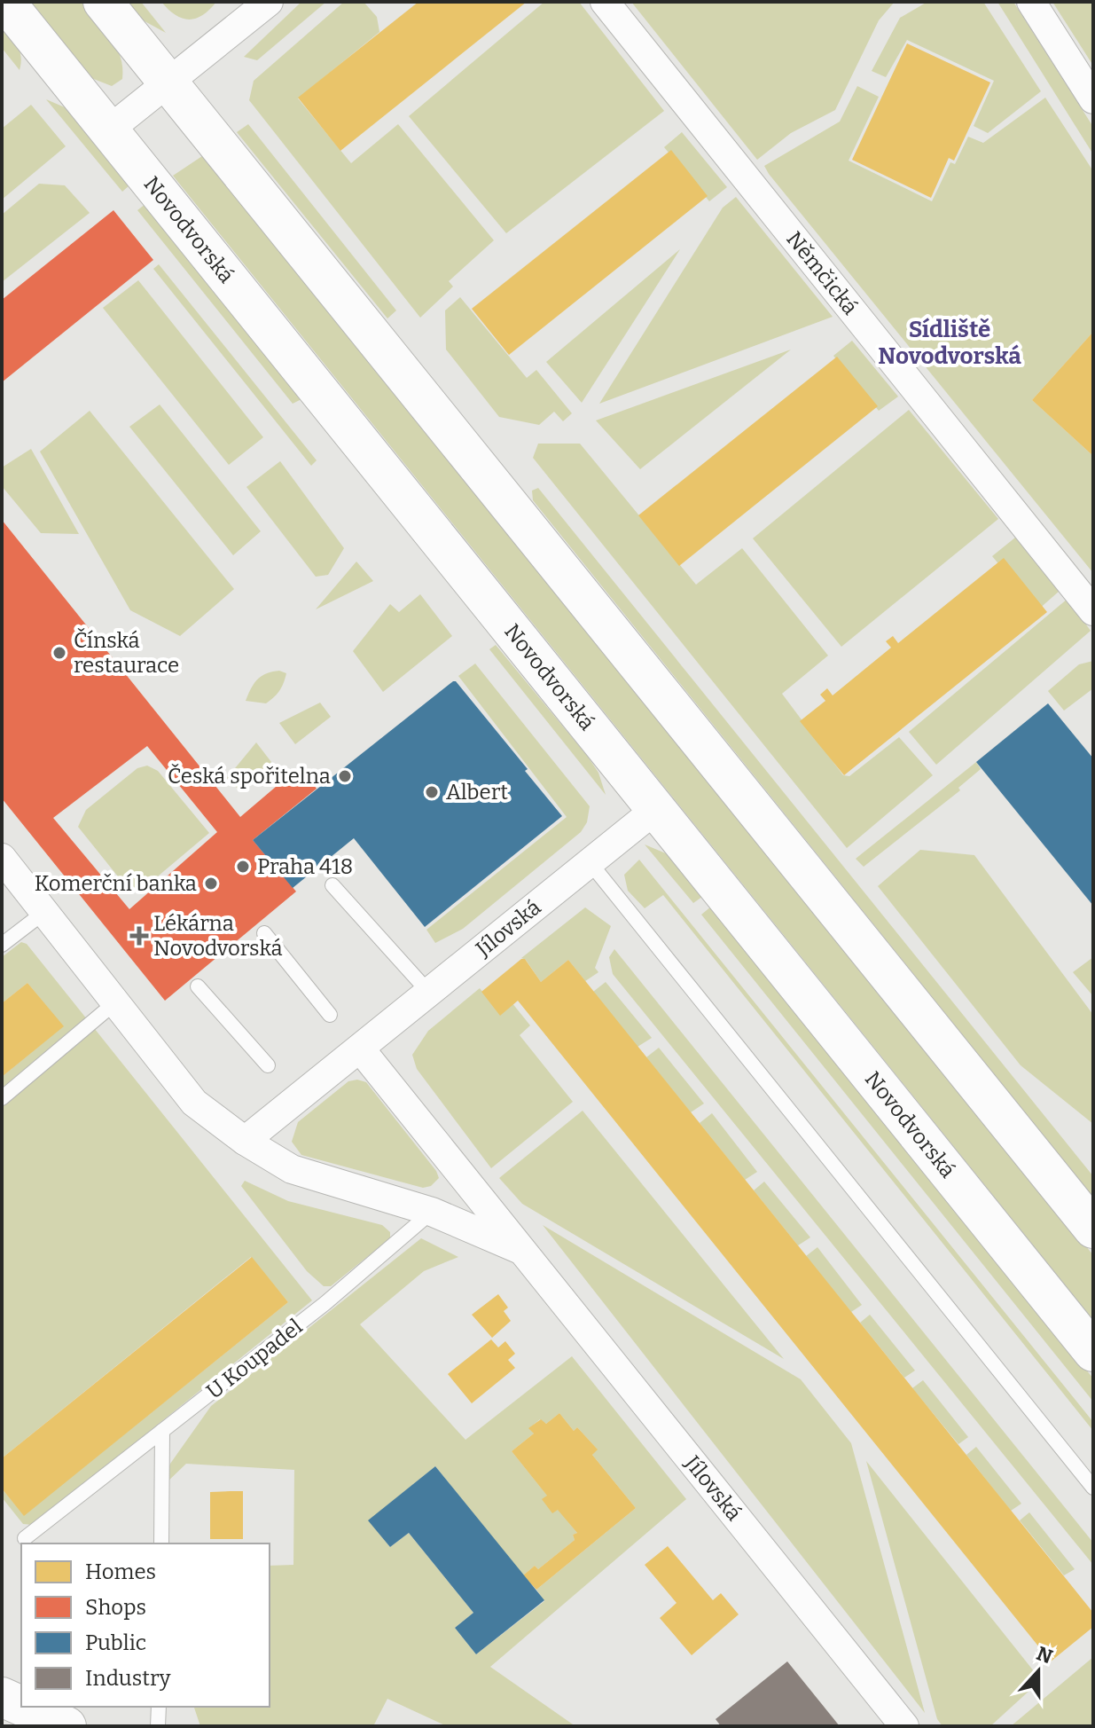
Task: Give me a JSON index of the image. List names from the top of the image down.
{
  "streets": {
    "main road": ["Novodvorská"],
    "street": ["Němčická", "Jílovská"],
    "lane": ["U Koupadel"]
  },
  "crossings": [
    ["Novodvorská", "Jílovská"],
    ["Jílovská", "U Koupadel"]
  ],
  "districts": ["Sídliště Novodvorská"],
  "places": {
    "other": [
      "Čínská restaurace",
      "Česká spořitelna",
      "Albert",
      "Praha 418",
      "Komerční banka"
    ],
    "health": ["Lékárna Novodvorská"]
  },
  "legend": [
    "Homes",
    "Shops",
    "Public",
    "Industry"
  ],
  "north": "top"
}
